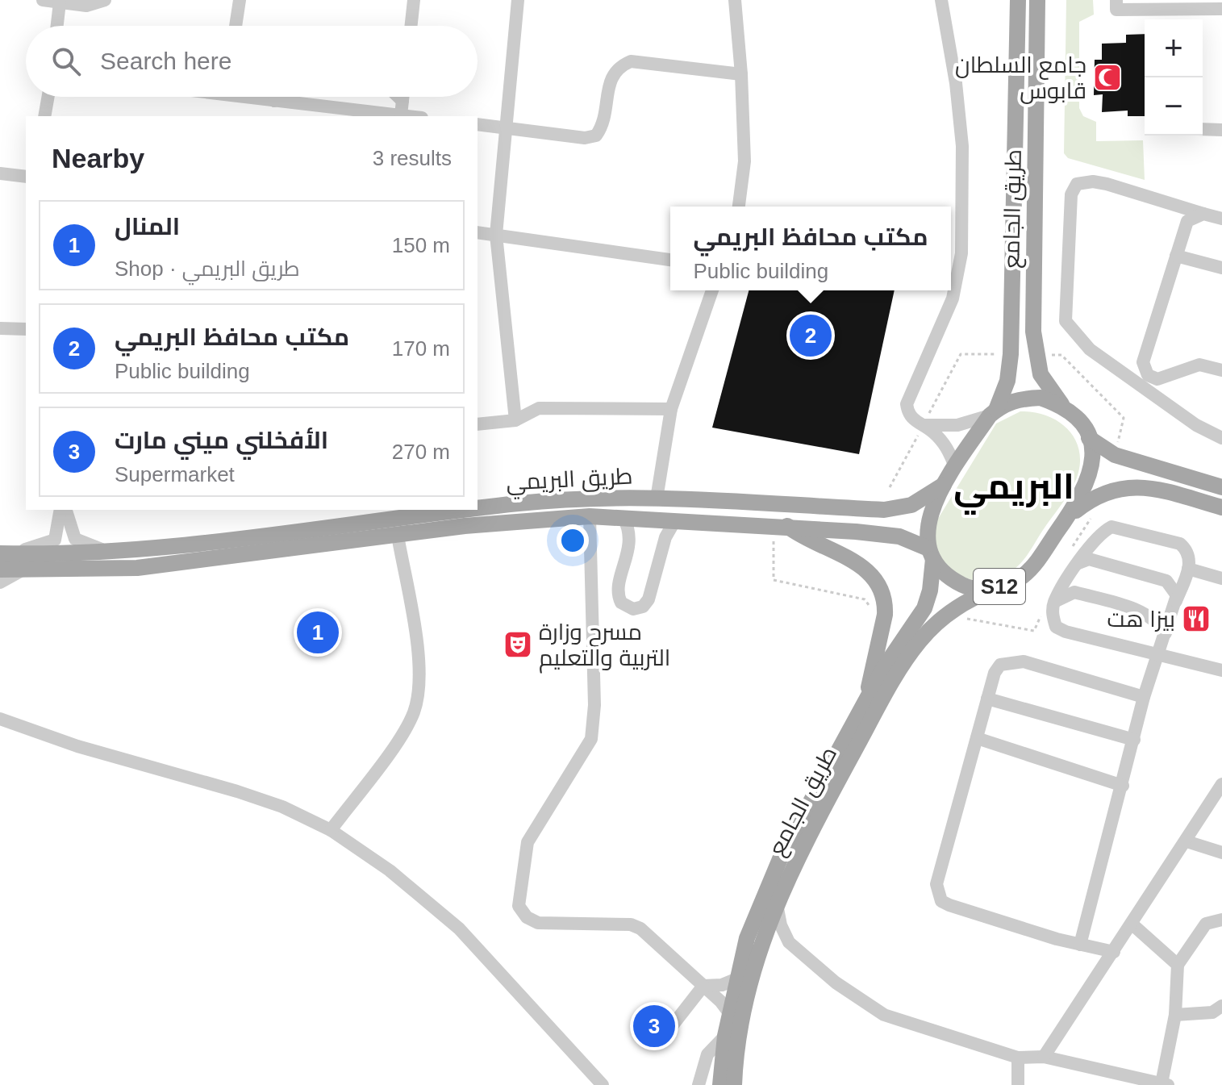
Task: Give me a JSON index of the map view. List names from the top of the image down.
{
  "streets": {
    "main road": ["طريق الجامع", "طريق البريمي", "S12"]
  },
  "crossings": [
    ["طريق الجامع", "طريق البريمي"],
    ["طريق الجامع", "S12"],
    ["طريق البريمي", "S12"]
  ],
  "districts": ["البريمي"],
  "places": {
    "mosque": ["جامع السلطان قابوس"],
    "restaurant": ["بيزا ه‍ت"],
    "theatre": ["مسرح وزارة التربية والتعليم"]
  },
  "page": {
    "map_buttons": ["+", "−"],
    "search": "Search here",
    "heading": ["Nearby", "3 results"],
    "list": [
      {
        "mark": "1",
        "name": "المنال",
        "note": "Shop · طريق البريمي",
        "value": "150 m"
      },
      {
        "mark": "2",
        "name": "مكتب محافظ البريمي",
        "note": "Public building",
        "value": "170 m"
      },
      {
        "mark": "3",
        "name": "الأفخلني ميني مارت",
        "note": "Supermarket",
        "value": "270 m"
      }
    ],
    "popup": ["مكتب محافظ البريمي", "Public building"],
    "pins": ["2", "1", "3"]
  }
}
